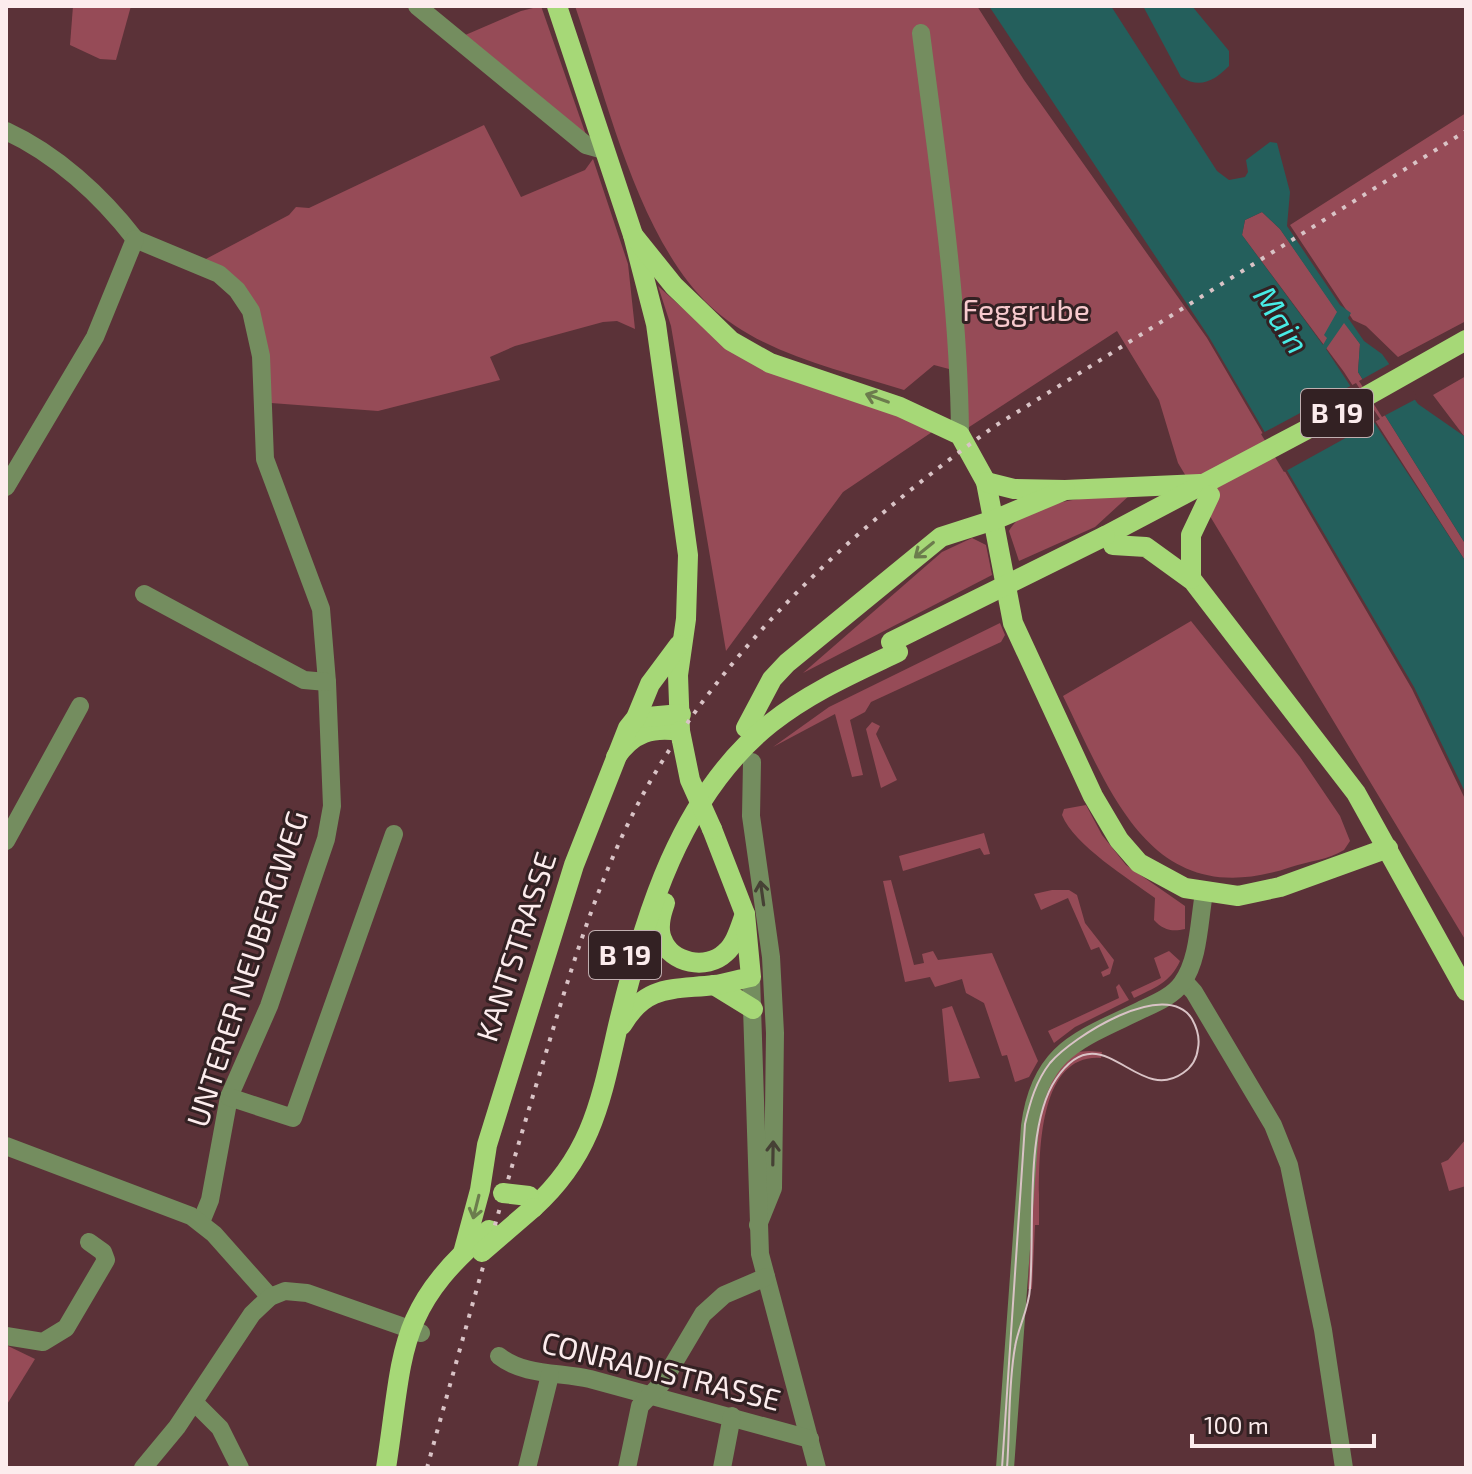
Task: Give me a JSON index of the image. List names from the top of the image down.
{
  "streets": {
    "main road": ["B 19", "KANTSTRASSE"],
    "street": ["UNTERER NEUBERGWEG", "CONRADISTRASSE"]
  },
  "crossings": [
    ["B 19", "KANTSTRASSE"]
  ],
  "water": ["Main"],
  "parks": ["Feggrube"],
  "scale_bar": "100 m"
}
